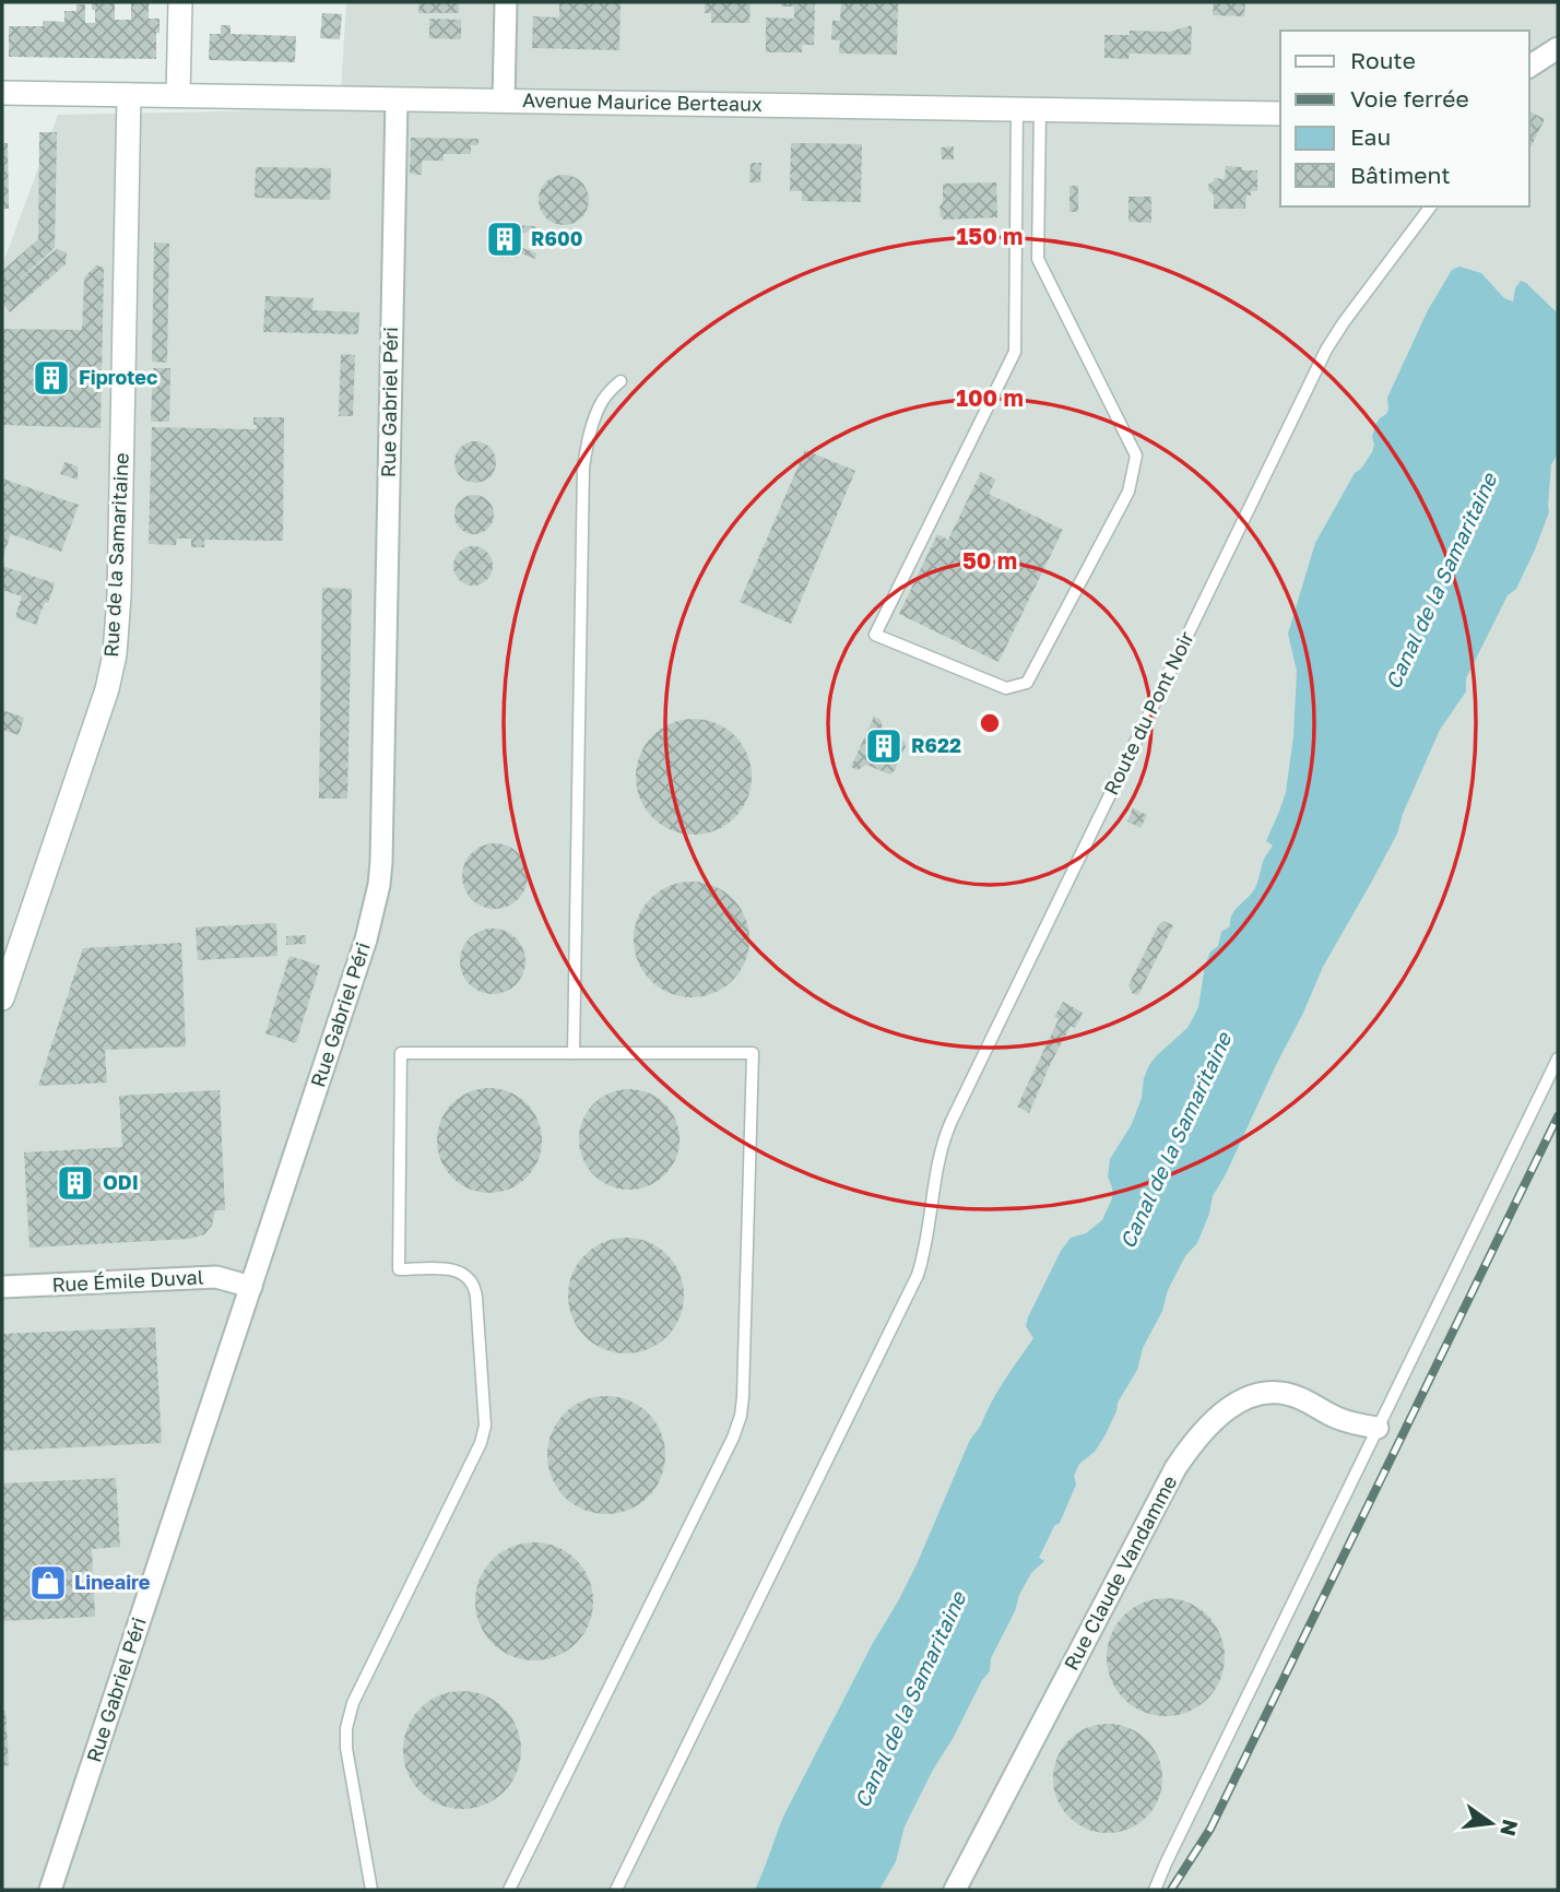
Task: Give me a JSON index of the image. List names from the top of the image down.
{
  "streets": {
    "street": [
      "Avenue Maurice Berteaux",
      "Rue Gabriel Péri",
      "Rue de la Samaritaine",
      "Rue Émile Duval",
      "Rue Claude Vandamme"
    ],
    "lane": ["Route du Pont Noir"]
  },
  "crossings": [
    ["Avenue Maurice Berteaux", "Rue Gabriel Péri"],
    ["Avenue Maurice Berteaux", "Rue de la Samaritaine"],
    ["Rue Gabriel Péri", "Rue Émile Duval"]
  ],
  "water": ["Canal de la Samaritaine"],
  "places": {
    "building": [
      "R600",
      "Fiprotec",
      "R622",
      "ODI"
    ],
    "shop": ["Lineaire"]
  },
  "legend": [
    "Route",
    "Voie ferrée",
    "Eau",
    "Bâtiment"
  ],
  "north": "right",
  "rings": ["150 m", "100 m", "50 m"]
}
